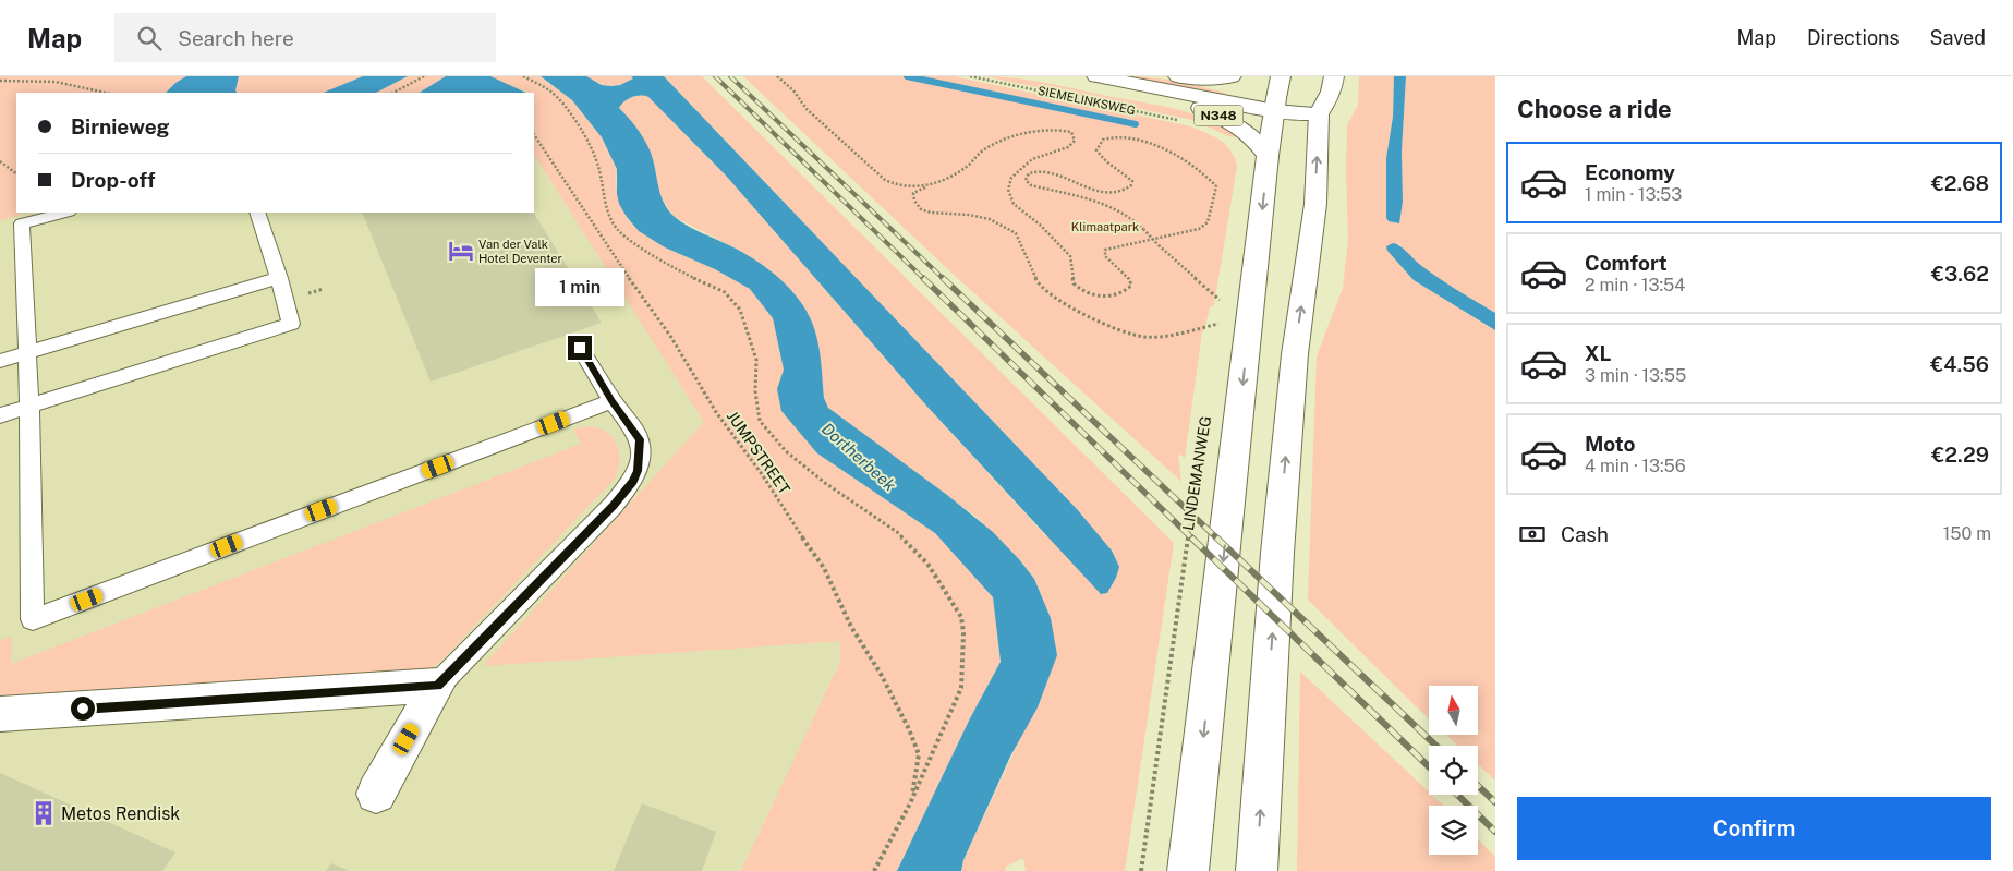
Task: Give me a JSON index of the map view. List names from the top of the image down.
{
  "streets": {
    "main road": ["SIEMELINKSWEG", "N348"],
    "path": ["JUMPSTREET", "LINDEMANWEG"]
  },
  "crossings": [
    ["SIEMELINKSWEG", "N348"]
  ],
  "water": ["Dortherbeek"],
  "parks": ["Klimaatpark"],
  "places": {
    "hotel": ["Van der Valk Hotel Deventer"],
    "building": ["Metos Rendisk"]
  },
  "north": "top",
  "page": {
    "header": "Map",
    "search": "Search here",
    "nav": ["Map", "Directions", "Saved"],
    "heading": "Choose a ride",
    "banner": ["Birnieweg", "Drop-off"],
    "list": [
      {
        "name": "Economy",
        "note": "1 min · 13:53",
        "value": "€2.68"
      },
      {
        "name": "Comfort",
        "note": "2 min · 13:54",
        "value": "€3.62"
      },
      {
        "name": "XL",
        "note": "3 min · 13:55",
        "value": "€4.56"
      },
      {
        "name": "Moto",
        "note": "4 min · 13:56",
        "value": "€2.29"
      }
    ],
    "bubble": "1 min",
    "pay": ["Cash", "150 m"],
    "buttons": "Confirm"
  }
}
